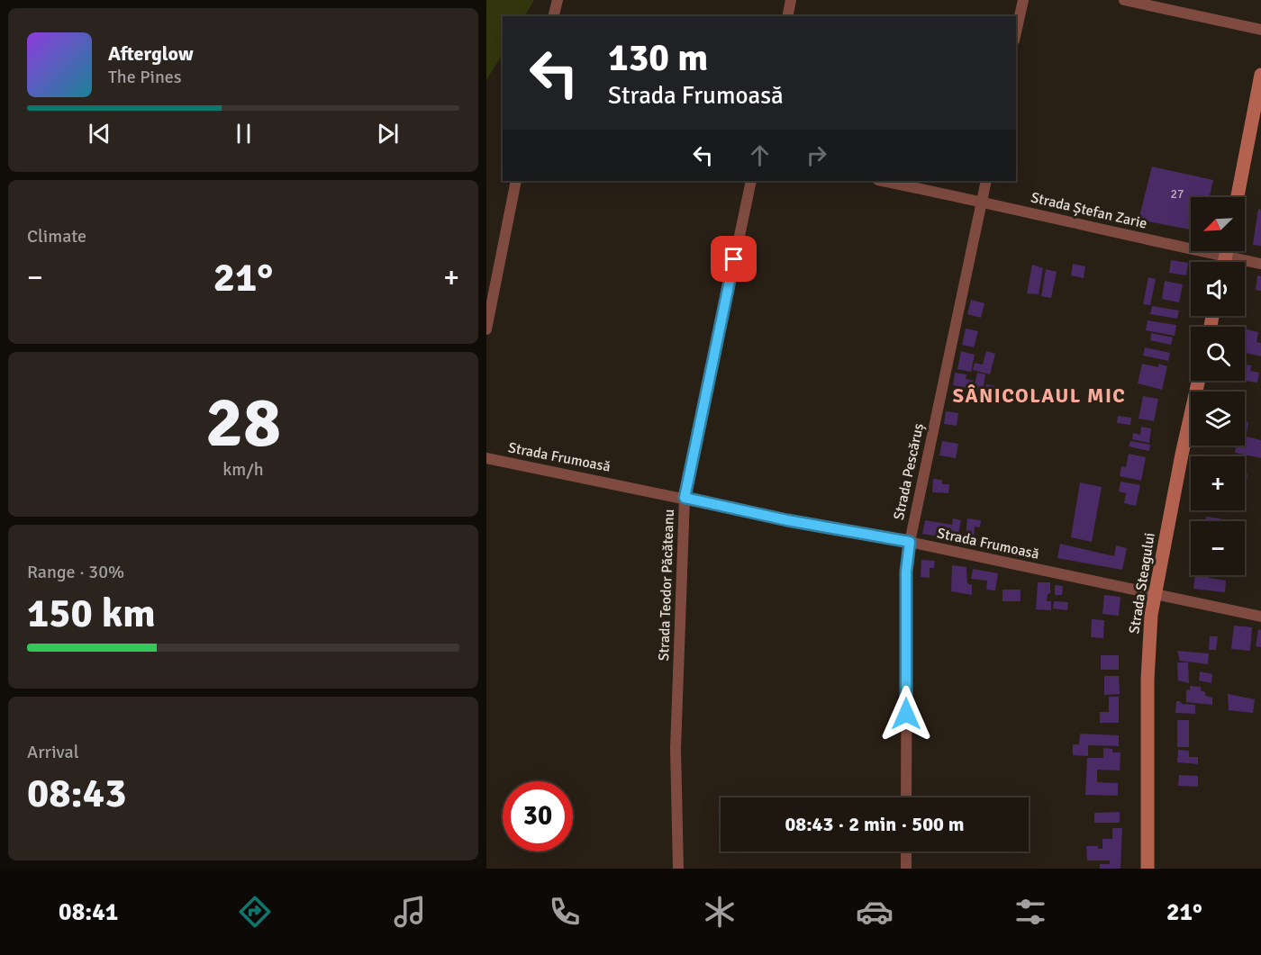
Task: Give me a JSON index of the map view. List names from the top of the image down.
{
  "streets": {
    "main road": ["Strada Steagului"],
    "street": [
      "Strada Ștefan Zarie",
      "Strada Frumoasă",
      "Strada Pescăruș",
      "Strada Teodor Păcăteanu"
    ]
  },
  "crossings": [
    ["Strada Ștefan Zarie", "Strada Pescăruș"],
    ["Strada Frumoasă", "Strada Pescăruș"],
    ["Strada Frumoasă", "Strada Steagului"],
    ["Strada Frumoasă", "Strada Teodor Păcăteanu"]
  ],
  "districts": ["SÂNICOLAUL MIC"],
  "house_numbers": ["27"],
  "north": "bottom left",
  "page": {
    "turn": ["130 m", "Strada Frumoasă"],
    "song": ["Afterglow", "The Pines"],
    "tile": [
      "Climate",
      ["28", "km/h"],
      ["Range · 30%", "150 km"],
      ["Arrival", "08:43"]
    ],
    "map_buttons": ["+", "−"],
    "heat": ["−", "21°", "+"],
    "limit": "30",
    "trip": "08:43 · 2 min · 500 m",
    "tabs": ["08:41", "21°"]
  }
}
